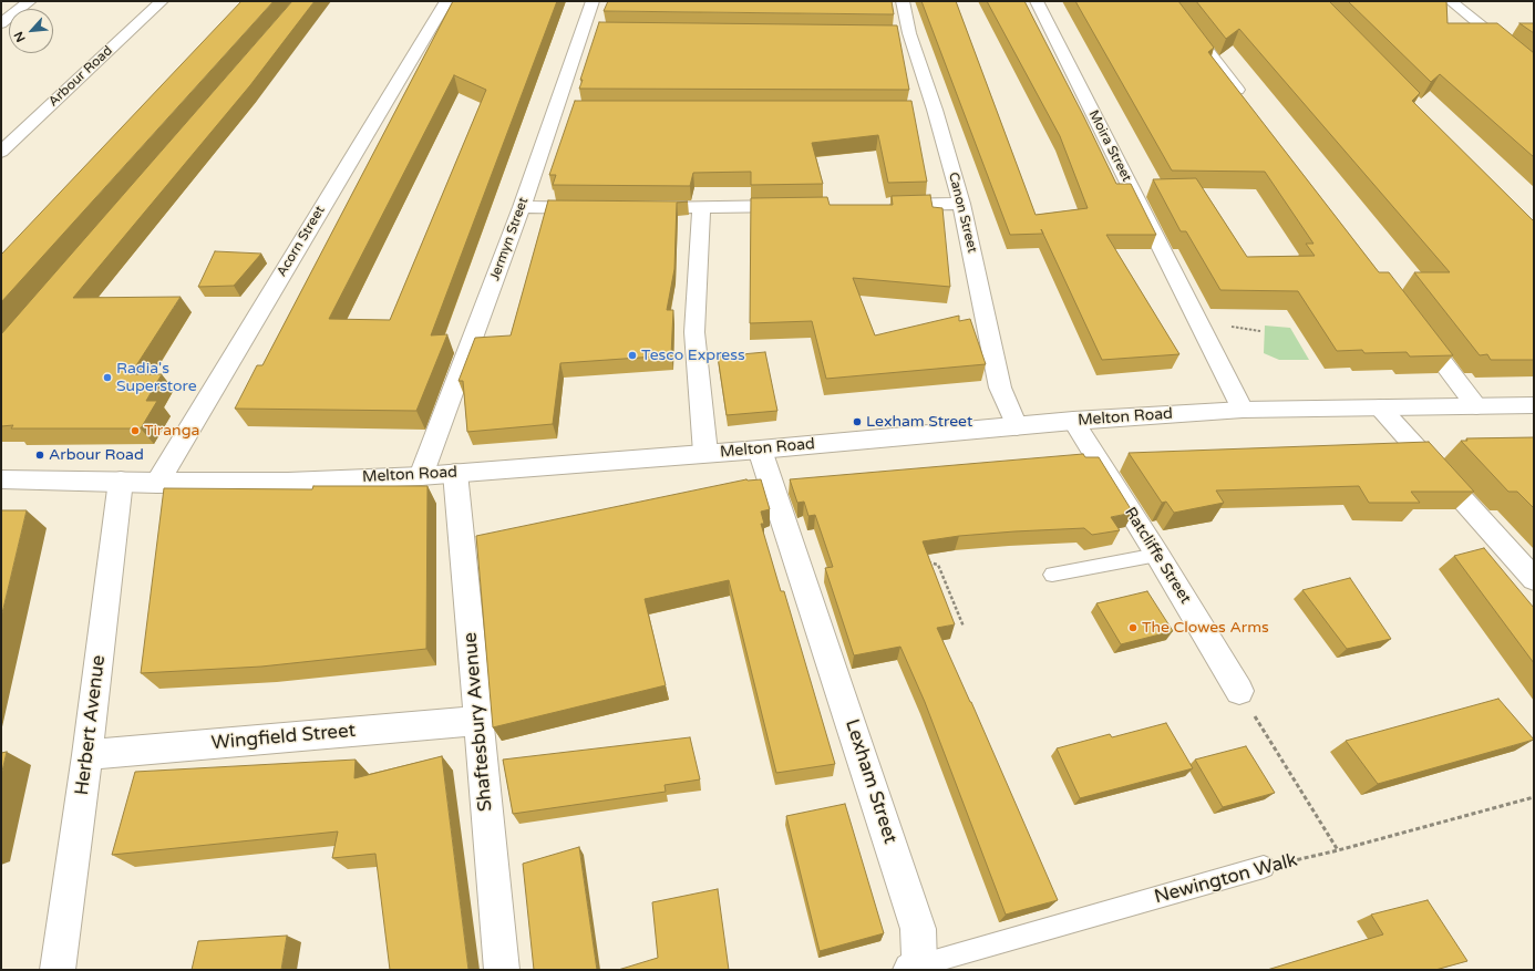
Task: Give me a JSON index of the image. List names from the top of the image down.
{
  "streets": {
    "street": [
      "Arbour Road",
      "Moira Street",
      "Canon Street",
      "Jermyn Street",
      "Acorn Street",
      "Melton Road",
      "Ratcliffe Street",
      "Shaftesbury Avenue",
      "Herbert Avenue",
      "Wingfield Street",
      "Lexham Street"
    ],
    "lane": ["Newington Walk"]
  },
  "crossings": [
    ["Moira Street", "Melton Road"],
    ["Canon Street", "Melton Road"],
    ["Jermyn Street", "Melton Road"],
    ["Acorn Street", "Melton Road"],
    ["Melton Road", "Ratcliffe Street"],
    ["Melton Road", "Shaftesbury Avenue"],
    ["Melton Road", "Herbert Avenue"],
    ["Melton Road", "Lexham Street"],
    ["Shaftesbury Avenue", "Wingfield Street"],
    ["Herbert Avenue", "Wingfield Street"],
    ["Lexham Street", "Newington Walk"]
  ],
  "places": [
    "Tesco Express",
    "Radia's Superstore",
    "Lexham Street",
    "Tiranga",
    "Arbour Road",
    "The Clowes Arms"
  ],
  "north": "bottom left"
}
